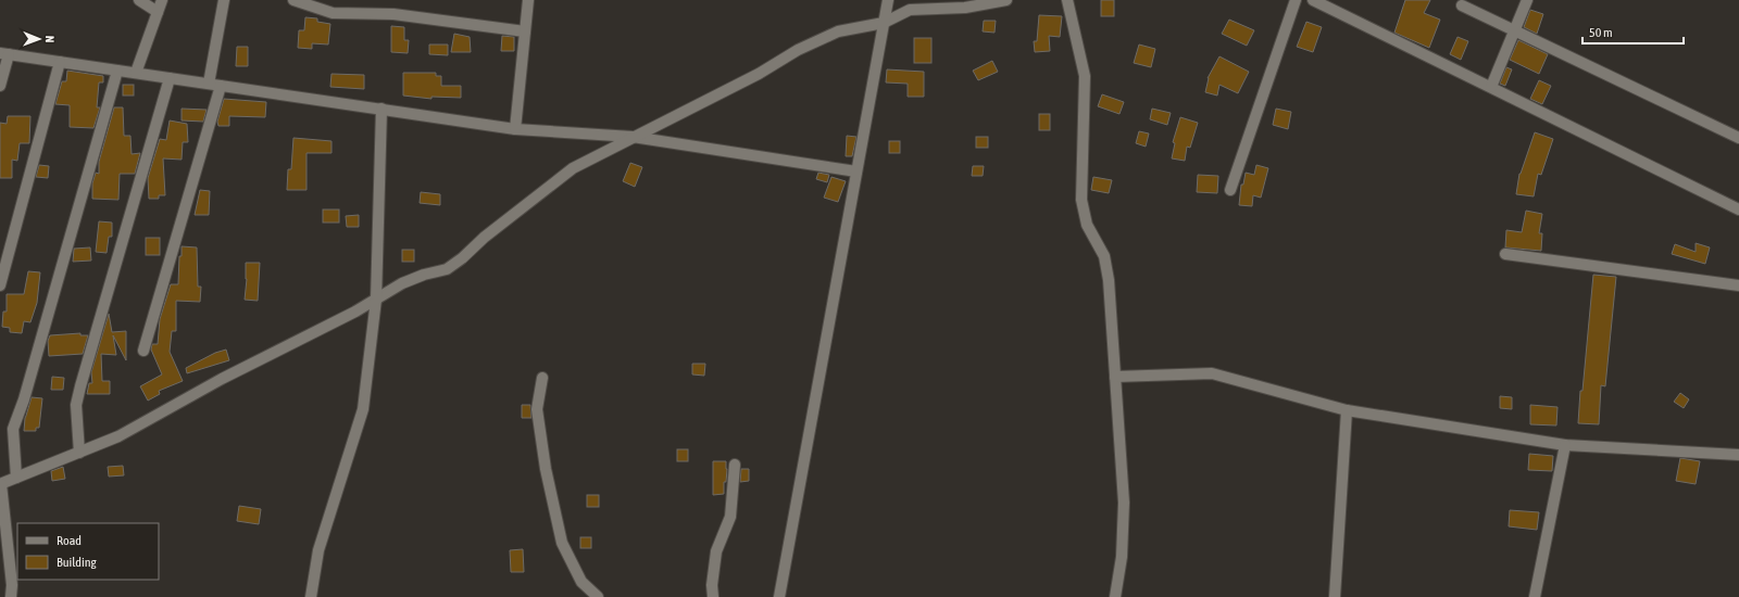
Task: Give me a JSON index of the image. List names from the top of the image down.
{
  "legend": ["Road", "Building"],
  "scale_bar": "50 m",
  "north": "right"
}
